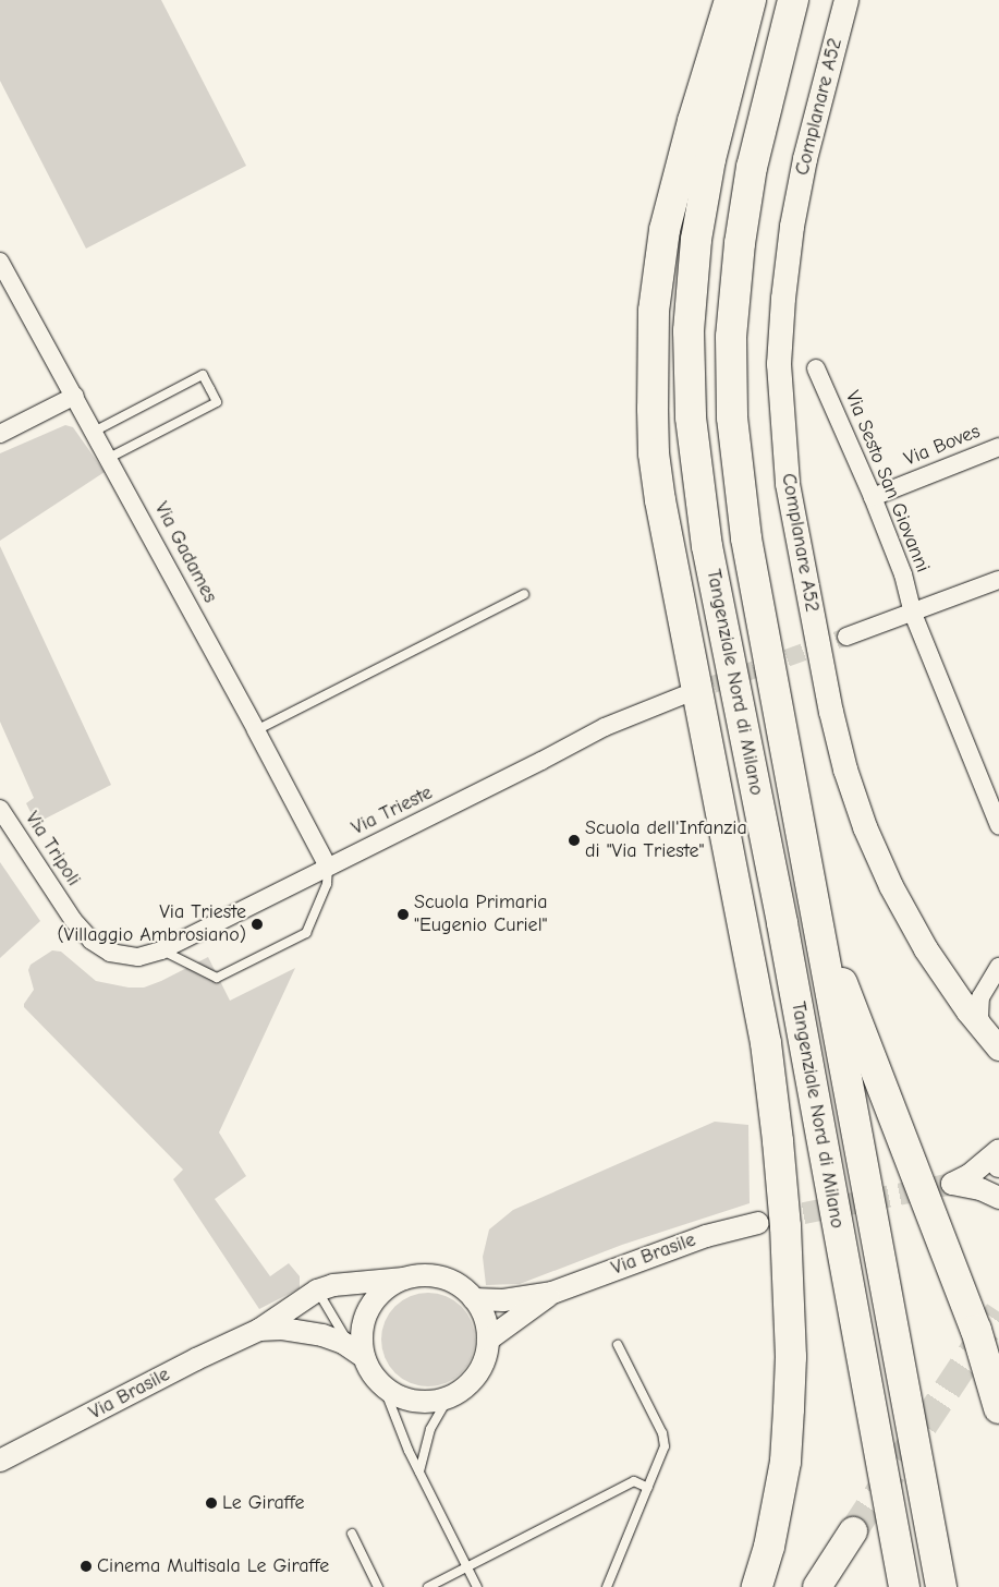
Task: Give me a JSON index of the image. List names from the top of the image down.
{
  "streets": {
    "highway": ["Tangenziale Nord di Milano"],
    "main road": ["Complanare A52"],
    "street": [
      "Via Boves",
      "Via Sesto San Giovanni",
      "Via Gadames",
      "Via Trieste",
      "Via Tripoli",
      "Via Brasile"
    ]
  },
  "crossings": [
    ["Via Boves", "Via Sesto San Giovanni"],
    ["Via Gadames", "Via Trieste"],
    ["Via Trieste", "Via Tripoli"]
  ],
  "places": [
    "Scuola dell'Infanzia di \"Via Trieste\"",
    "Scuola Primaria \"Eugenio Curiel\"",
    "Via Trieste (Villaggio Ambrosiano)",
    "Le Giraffe",
    "Cinema Multisala Le Giraffe"
  ]
}
